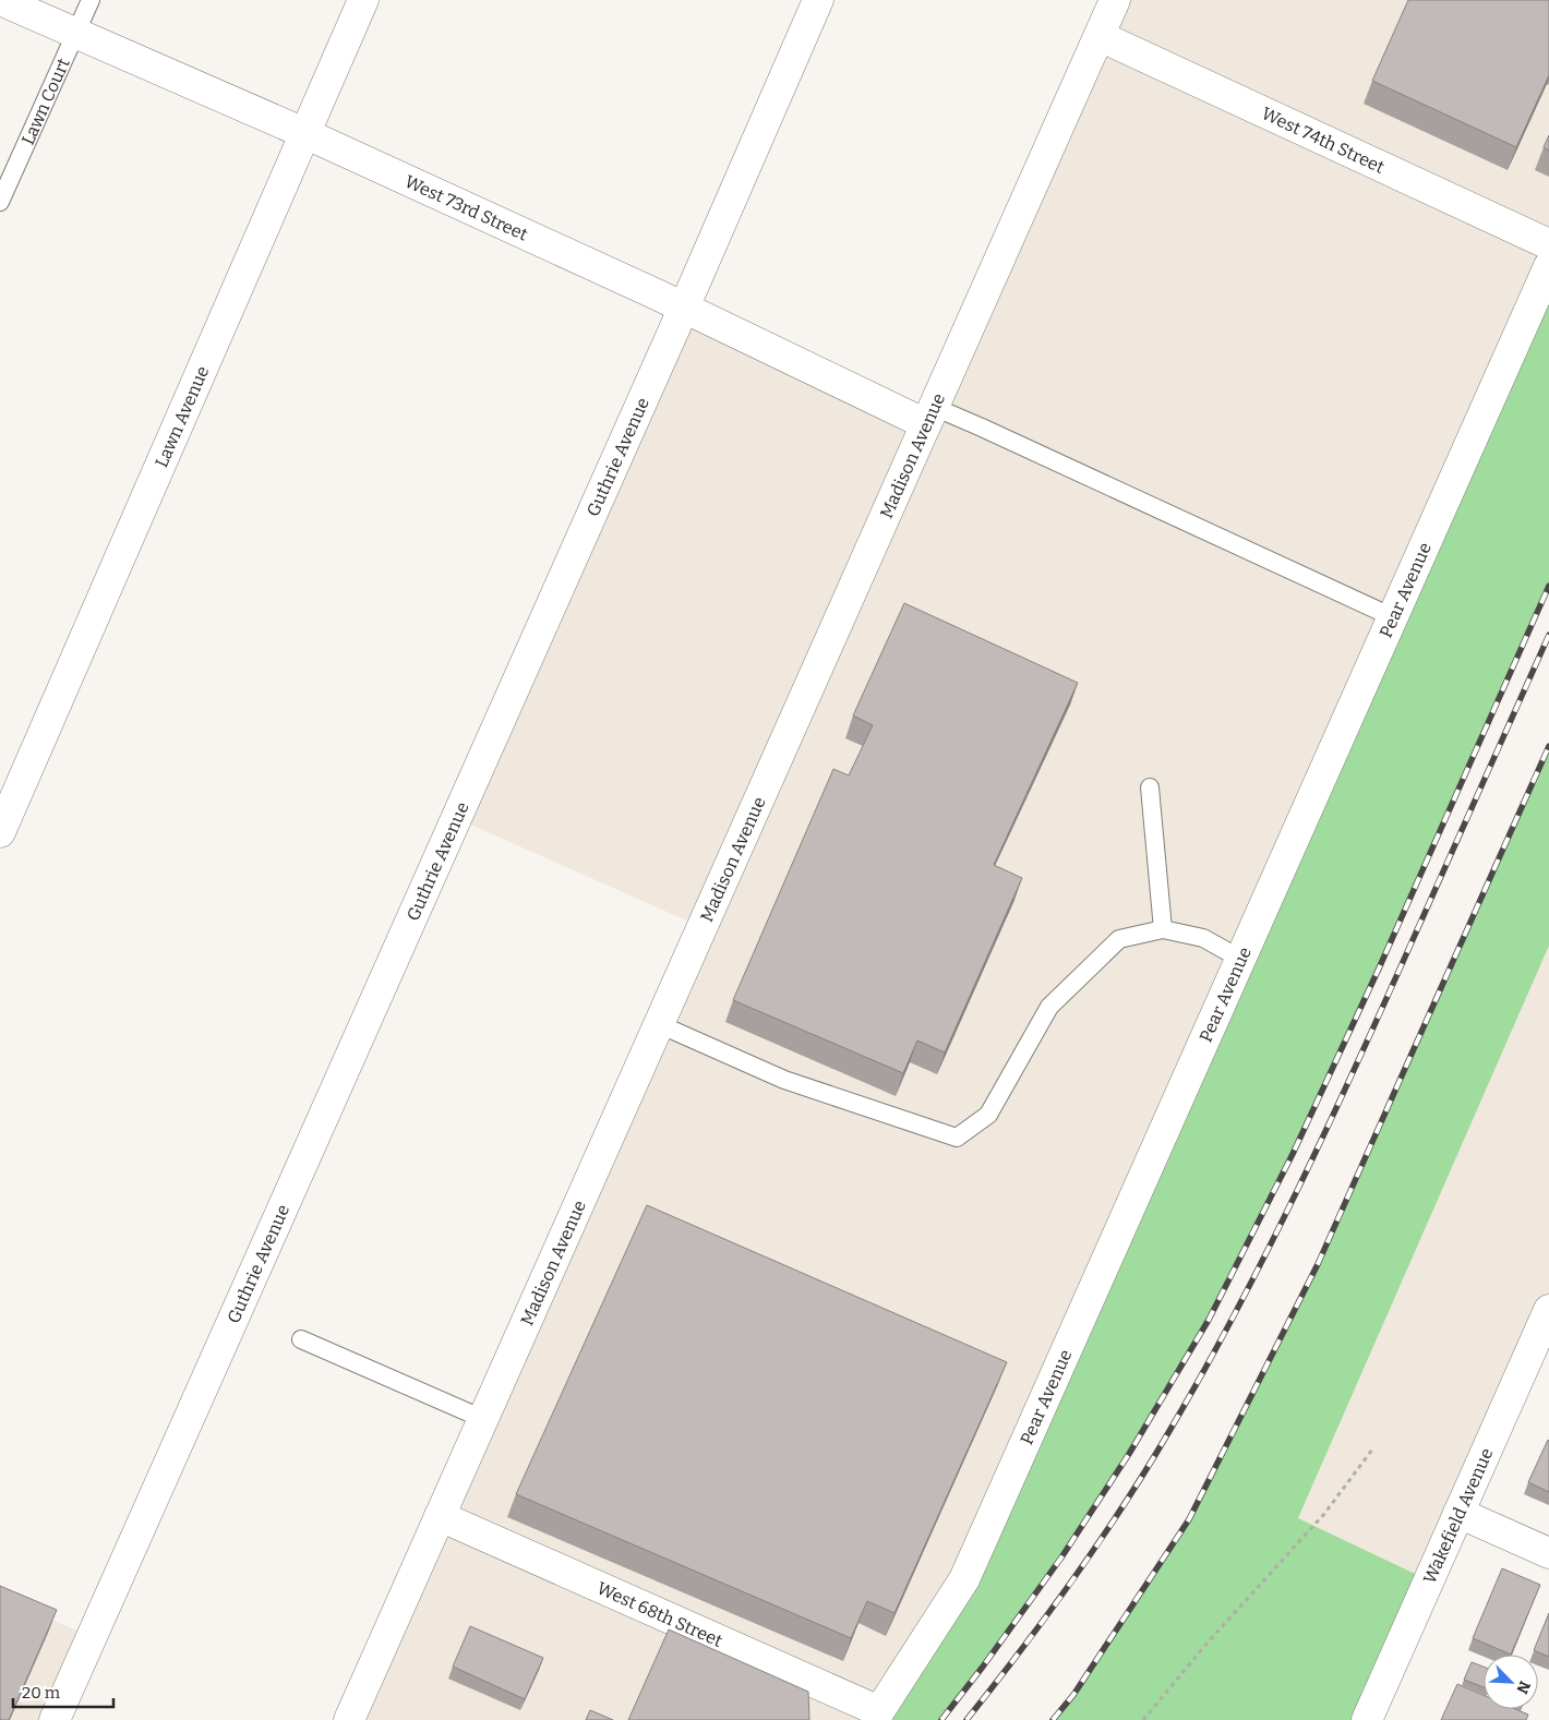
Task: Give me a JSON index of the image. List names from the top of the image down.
{
  "streets": {
    "street": [
      "West 74th Street",
      "West 73rd Street",
      "Lawn Avenue",
      "Guthrie Avenue",
      "Madison Avenue",
      "Pear Avenue",
      "Wakefield Avenue",
      "West 68th Street"
    ],
    "lane": ["Lawn Court"]
  },
  "crossings": [
    ["Lawn Court", "West 73rd Street"],
    ["West 74th Street", "Madison Avenue"],
    ["West 73rd Street", "Lawn Avenue"],
    ["West 73rd Street", "Guthrie Avenue"],
    ["West 73rd Street", "Madison Avenue"],
    ["Madison Avenue", "West 68th Street"],
    ["Pear Avenue", "West 68th Street"]
  ],
  "scale_bar": "20 m",
  "north": "bottom right"
}
